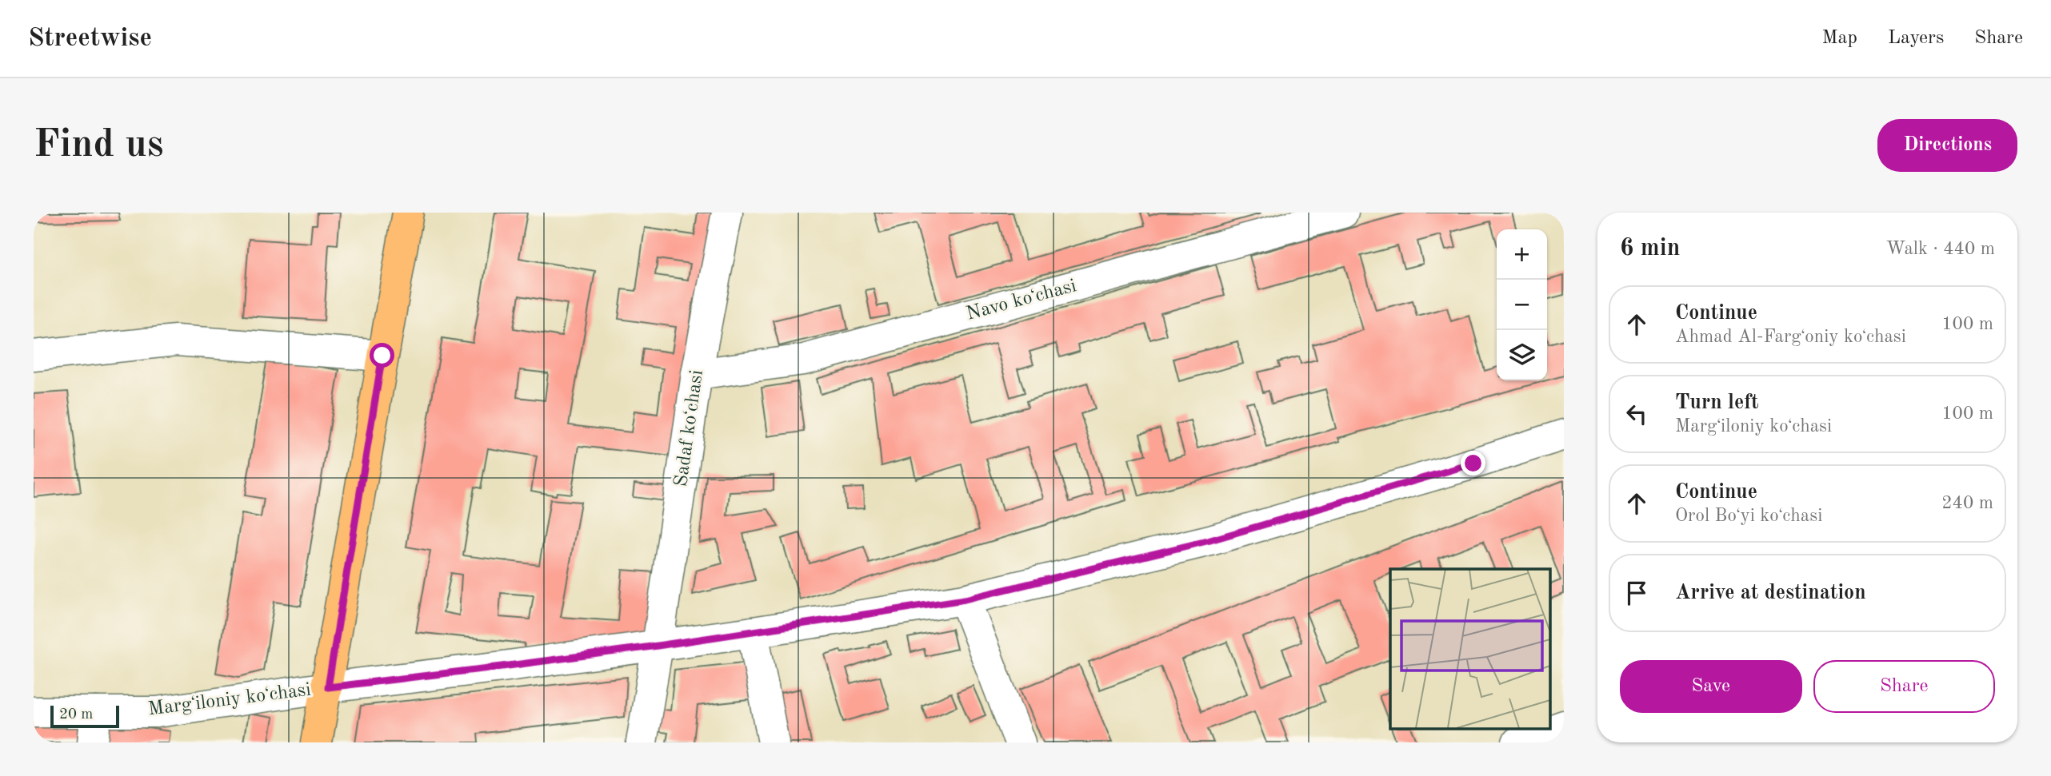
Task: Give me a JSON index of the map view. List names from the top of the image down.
{
  "streets": {
    "street": ["Navo koʻchasi", "Sadaf koʻchasi", "Margʻiloniy koʻchasi"]
  },
  "crossings": [
    ["Navo koʻchasi", "Sadaf koʻchasi"],
    ["Sadaf koʻchasi", "Margʻiloniy koʻchasi"]
  ],
  "scale_bar": "20 m",
  "page": {
    "header": "Streetwise",
    "nav": ["Map", "Layers", "Share"],
    "buttons": [
      "Directions",
      ["Save", "Share"]
    ],
    "title": "Find us",
    "heading": ["6 min", "Walk · 440 m"],
    "map_buttons": ["+", "−"],
    "list": [
      ["Continue", "Ahmad Al-Fargʻoniy koʻchasi", "100 m"],
      ["Turn left", "Margʻiloniy koʻchasi", "100 m"],
      ["Continue", "Orol Boʻyi koʻchasi", "240 m"],
      "Arrive at destination"
    ],
    "scale": "20 m"
  }
}
